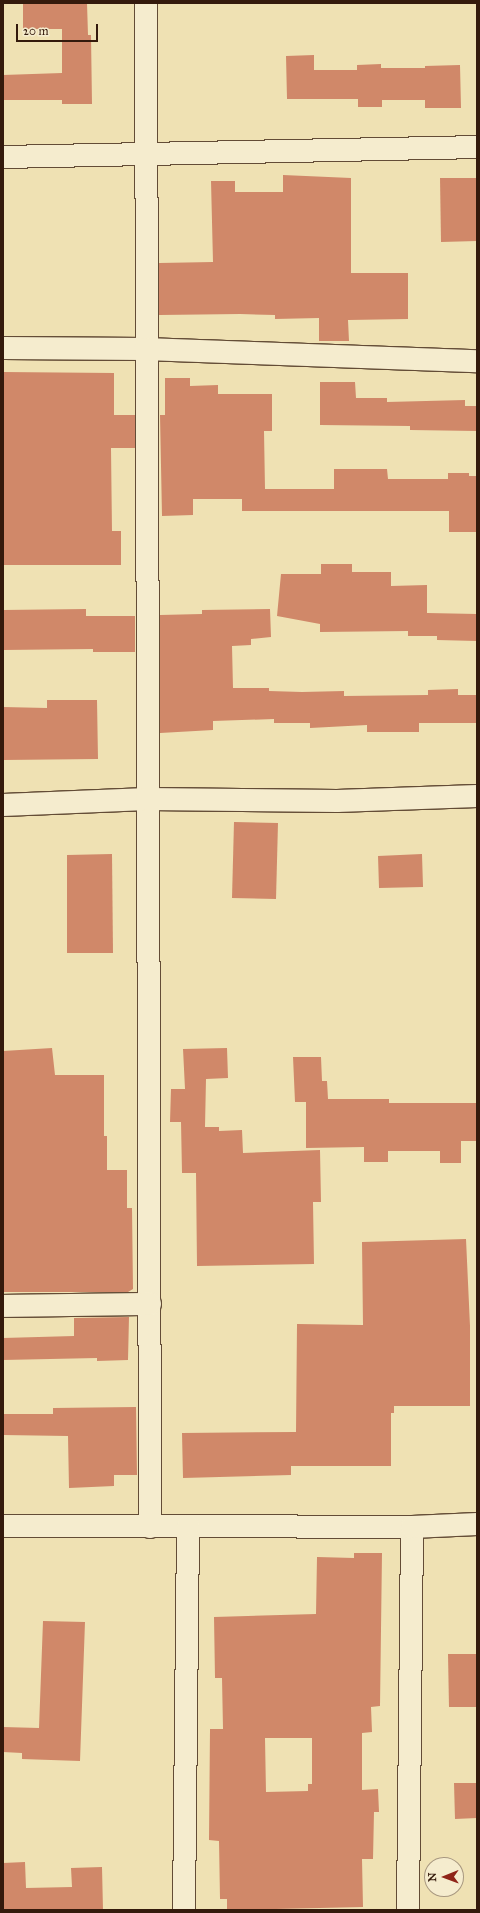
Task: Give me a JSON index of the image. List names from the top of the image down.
{
  "scale_bar": "20 m",
  "north": "left"
}
